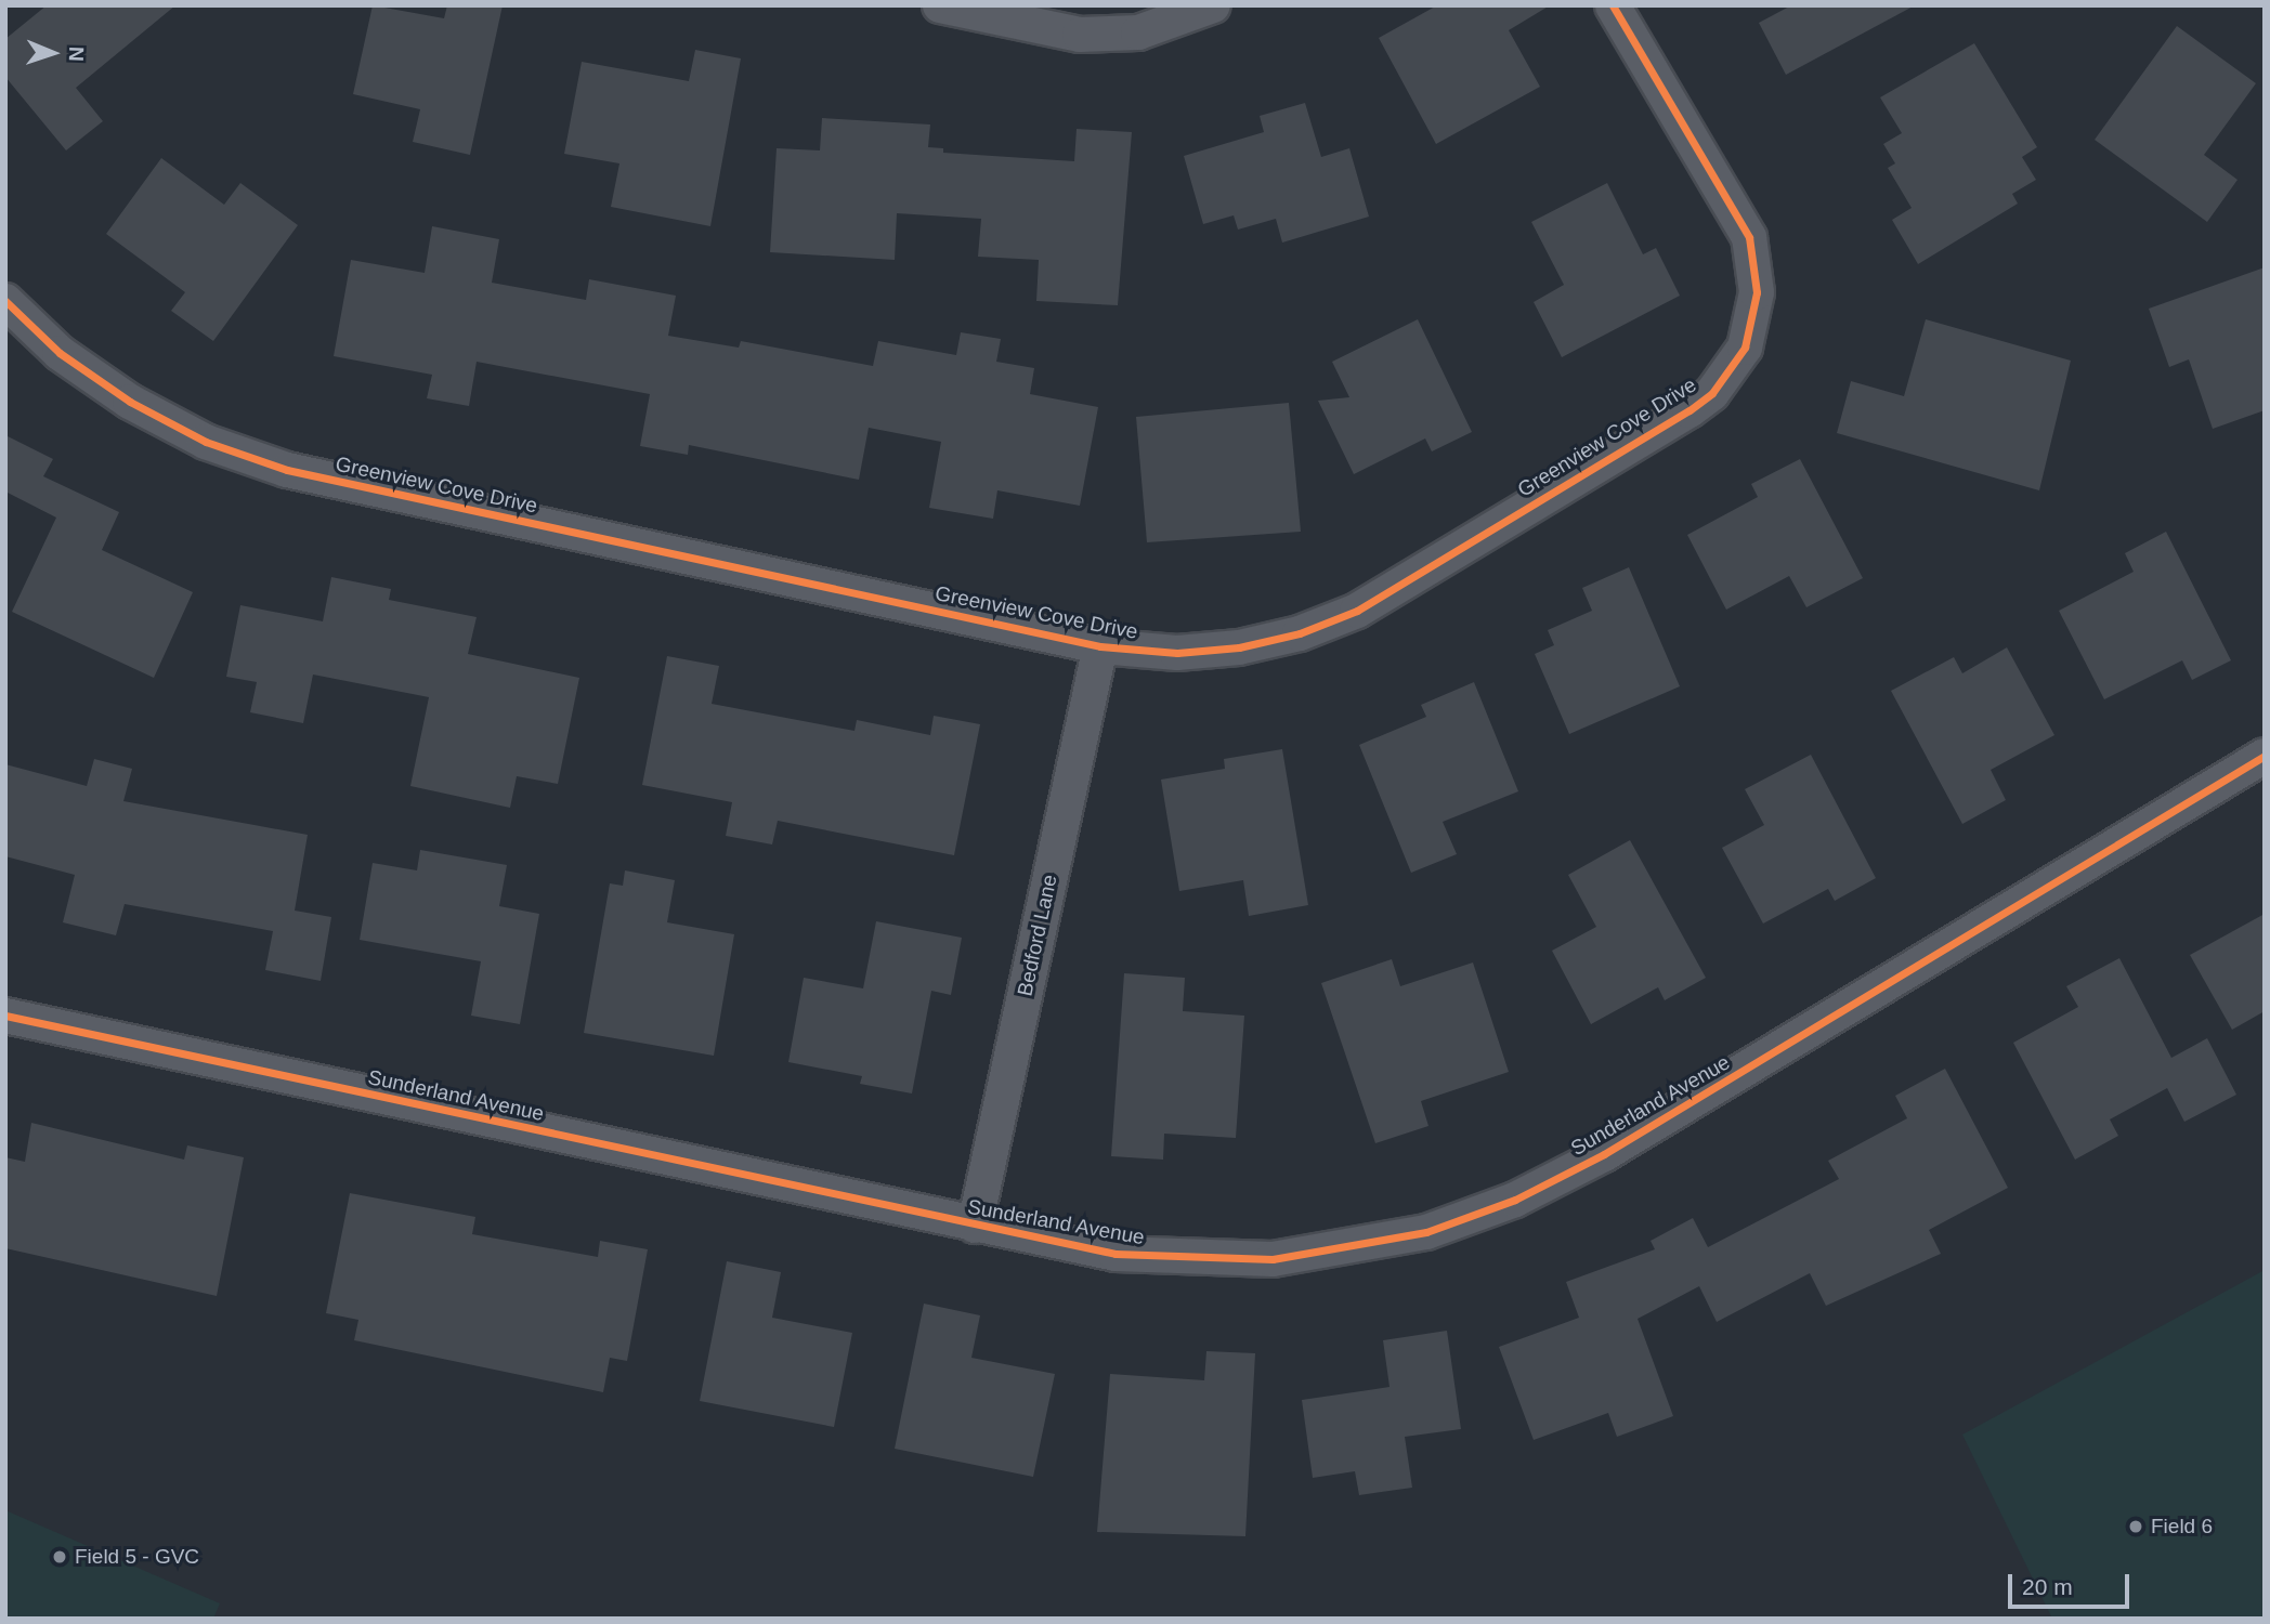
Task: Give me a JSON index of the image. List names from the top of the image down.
{
  "streets": {
    "street": ["Greenview Cove Drive", "Bedford Lane", "Sunderland Avenue"]
  },
  "crossings": [
    ["Greenview Cove Drive", "Bedford Lane"],
    ["Bedford Lane", "Sunderland Avenue"]
  ],
  "places": ["Field 6", "Field 5 - GVC"],
  "scale_bar": "20 m",
  "north": "right"
}
